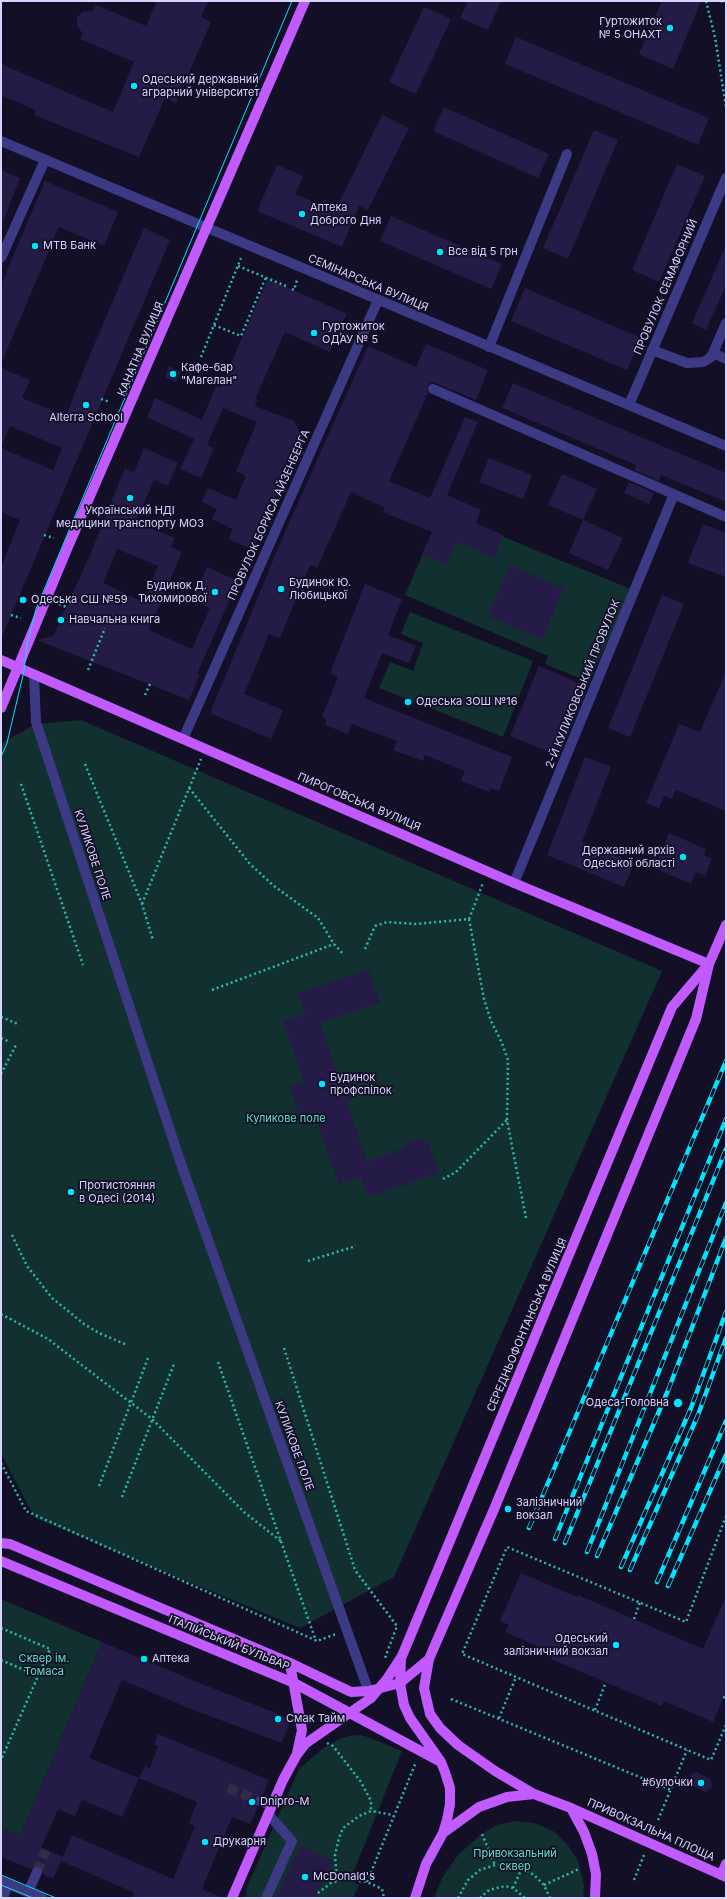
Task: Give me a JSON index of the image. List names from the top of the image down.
{
  "streets": {
    "main road": [
      "КАНАТНА ВУЛИЦЯ",
      "ПИРОГОВСЬКА ВУЛИЦЯ",
      "СЕРЕДНЬОФОНТАНСЬКА ВУЛИЦЯ",
      "ІТАЛІЙСЬКИЙ БУЛЬВАР",
      "ПРИВОКЗАЛЬНА ПЛОЩА"
    ],
    "street": [
      "СЕМІНАРСЬКА ВУЛИЦЯ",
      "ПРОВУЛОК СЕМАФОРНИЙ",
      "ПРОВУЛОК БОРИСА АЙЗЕНБЕРГА",
      "2-Й КУЛИКОВСЬКИЙ ПРОВУЛОК",
      "КУЛИКОВЕ ПОЛЕ"
    ]
  },
  "crossings": [
    ["СЕМІНАРСЬКА ВУЛИЦЯ", "ПРОВУЛОК СЕМАФОРНИЙ"],
    ["СЕМІНАРСЬКА ВУЛИЦЯ", "КАНАТНА ВУЛИЦЯ"],
    ["СЕМІНАРСЬКА ВУЛИЦЯ", "ПРОВУЛОК БОРИСА АЙЗЕНБЕРГА"],
    ["КАНАТНА ВУЛИЦЯ", "ПИРОГОВСЬКА ВУЛИЦЯ"],
    ["ПРОВУЛОК БОРИСА АЙЗЕНБЕРГА", "ПИРОГОВСЬКА ВУЛИЦЯ"],
    ["2-Й КУЛИКОВСЬКИЙ ПРОВУЛОК", "ПИРОГОВСЬКА ВУЛИЦЯ"],
    ["ПИРОГОВСЬКА ВУЛИЦЯ", "КУЛИКОВЕ ПОЛЕ"],
    ["ПИРОГОВСЬКА ВУЛИЦЯ", "СЕРЕДНЬОФОНТАНСЬКА ВУЛИЦЯ"],
    ["КУЛИКОВЕ ПОЛЕ", "СЕРЕДНЬОФОНТАНСЬКА ВУЛИЦЯ"],
    ["КУЛИКОВЕ ПОЛЕ", "ІТАЛІЙСЬКИЙ БУЛЬВАР"],
    ["СЕРЕДНЬОФОНТАНСЬКА ВУЛИЦЯ", "ІТАЛІЙСЬКИЙ БУЛЬВАР"],
    ["СЕРЕДНЬОФОНТАНСЬКА ВУЛИЦЯ", "ПРИВОКЗАЛЬНА ПЛОЩА"],
    ["ІТАЛІЙСЬКИЙ БУЛЬВАР", "ПРИВОКЗАЛЬНА ПЛОЩА"]
  ],
  "parks": ["Куликове поле", "Сквер ім. Томаса", "Привокзальний сквер"],
  "places": [
    "Гуртожиток № 5 ОНАХТ",
    "Одеський державний аграрний університет",
    "Аптека Доброго Дня",
    "МТВ Банк",
    "Все від 5 грн",
    "Гуртожиток ОДАУ № 5",
    "Кафе-бар \"Магелан\"",
    "Alterra School",
    "Український НДІ медицини транспорту МОЗ",
    "Будинок Ю. Любицької",
    "Будинок Д. Тихомирової",
    "Одеська CШ №59",
    "Навчальна книга",
    "Одеська ЗОШ №16",
    "Державний архів Одеської області",
    "Будинок профспілок",
    "Протистояння в Одесі (2014)",
    "Одеса-Головна",
    "Залізничний вокзал",
    "Одеський залізничний вокзал",
    "Аптека",
    "Смак Тайм",
    "#булочки",
    "Dnipro-M",
    "Друкарня",
    "McDonald's"
  ]
}
